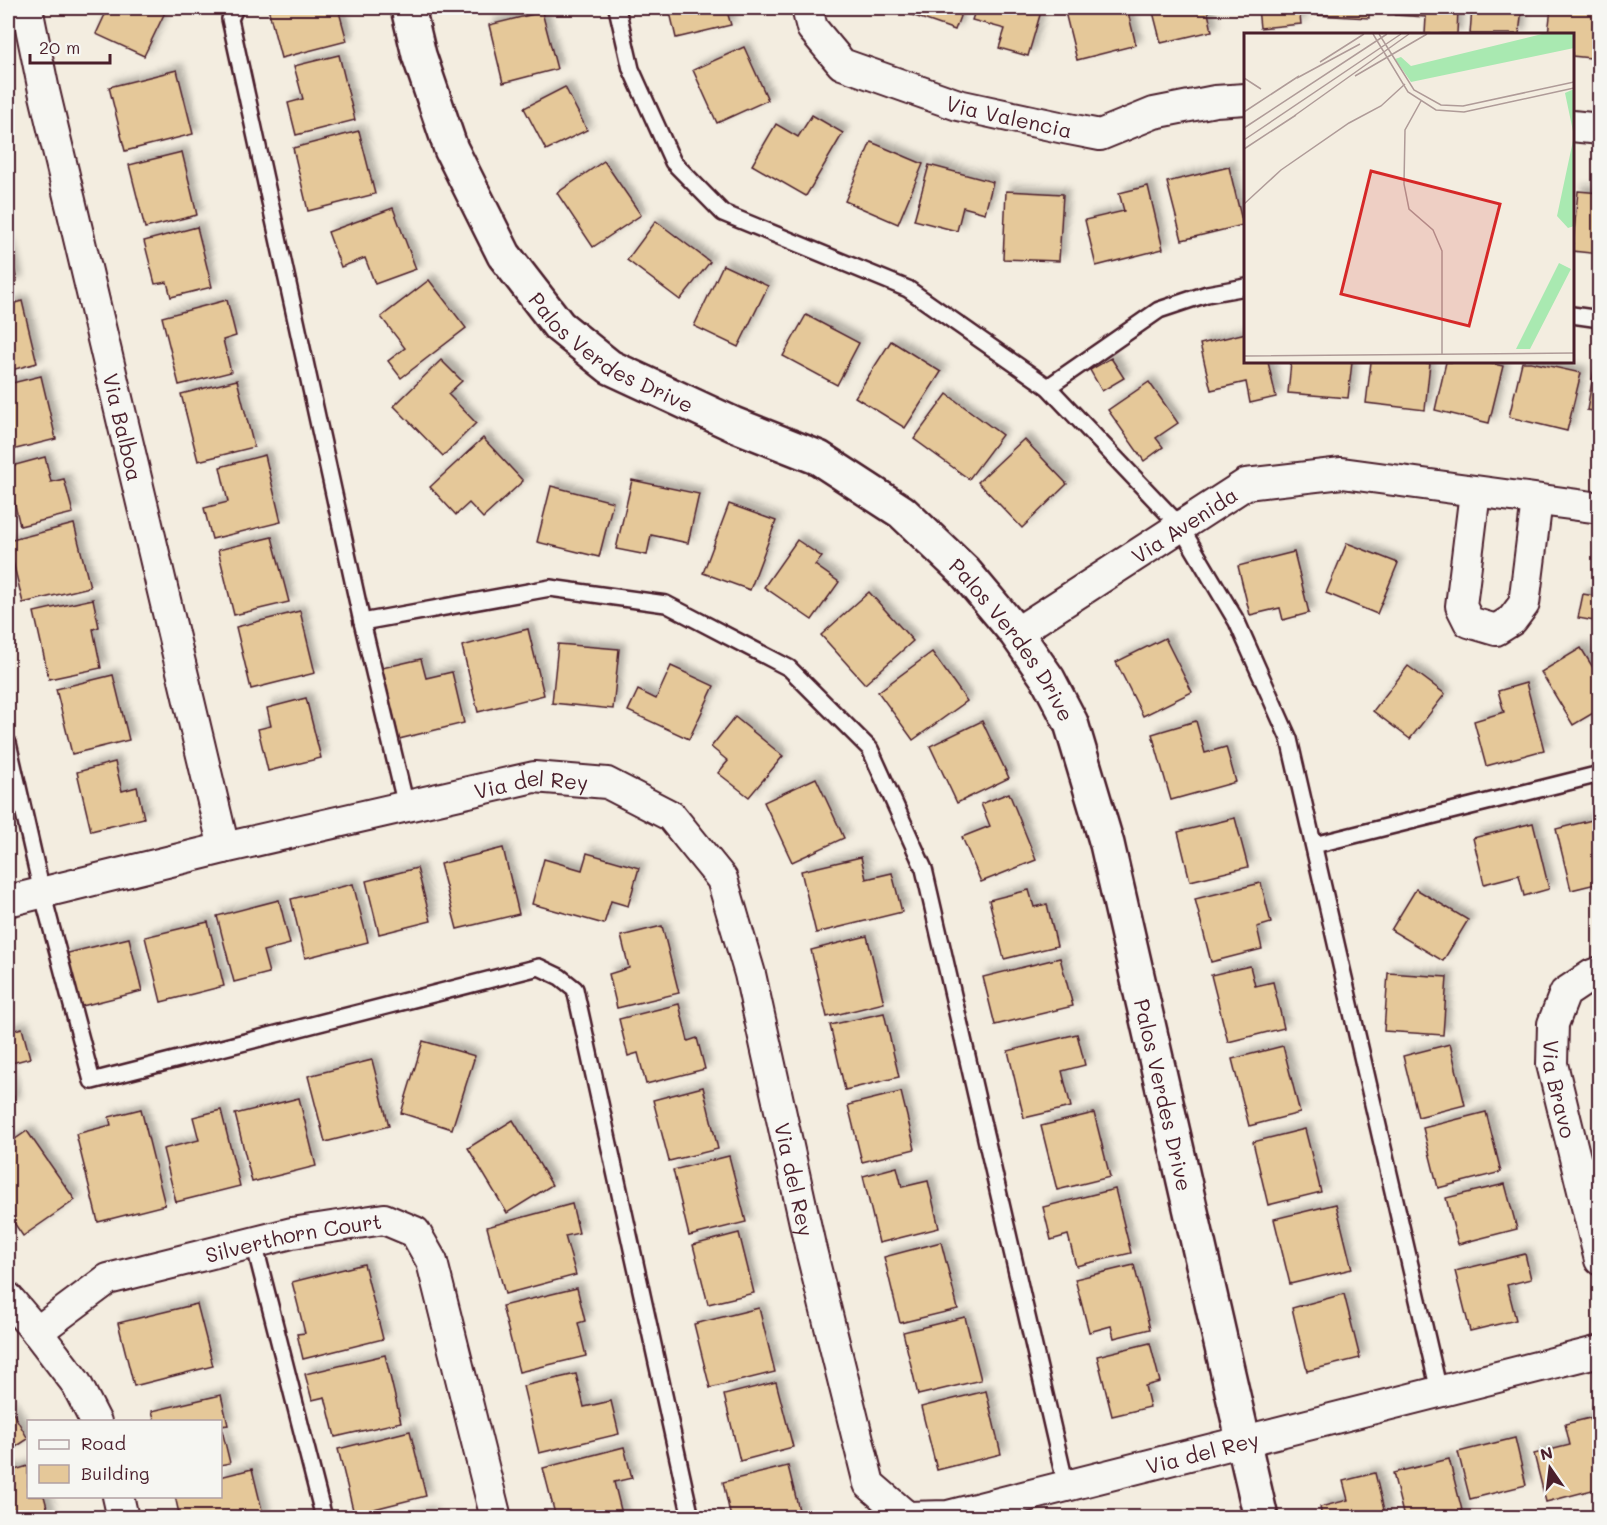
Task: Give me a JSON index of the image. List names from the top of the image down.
{
  "streets": {
    "street": [
      "Via Valencia",
      "Palos Verdes Drive",
      "Via Balboa",
      "Via Avenida",
      "Via del Rey",
      "Via Bravo",
      "Silverthorn Court"
    ]
  },
  "crossings": [
    ["Palos Verdes Drive", "Via Avenida"],
    ["Palos Verdes Drive", "Via del Rey"],
    ["Via Balboa", "Via del Rey"]
  ],
  "legend": ["Road", "Building"],
  "scale_bar": "20 m",
  "north": "top"
}
